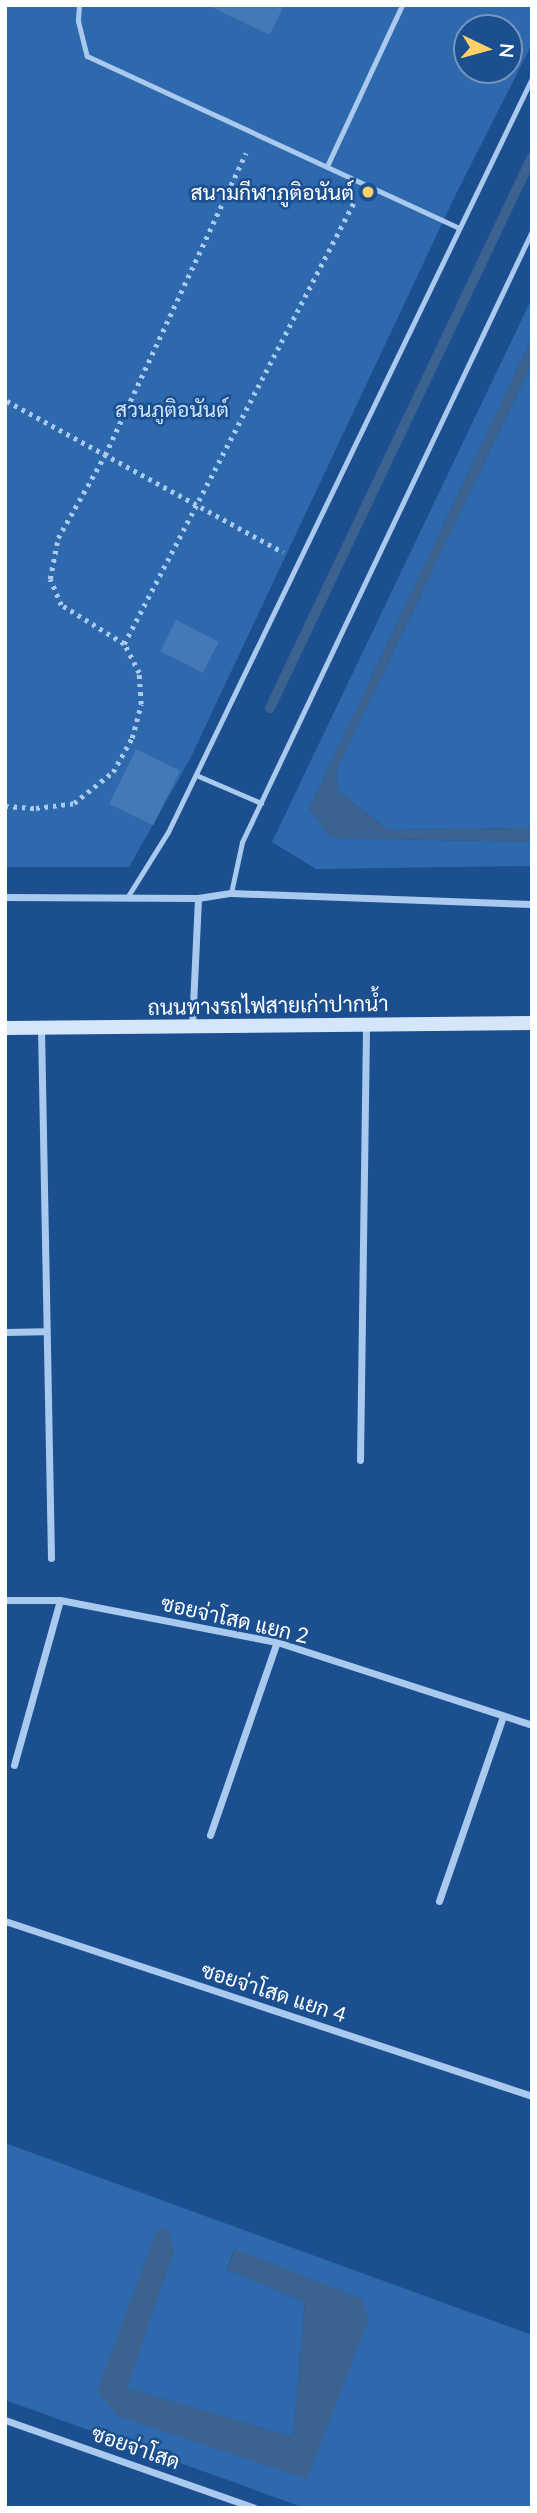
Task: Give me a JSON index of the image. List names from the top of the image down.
{
  "streets": {
    "main road": ["ถนนทางรถไฟสายเก่าปากน้ำ"],
    "street": ["ซอยจ่าโสด แยก 2", "ซอยจ่าโสด แยก 4", "ซอยจ่าโสด"]
  },
  "parks": ["สวนภูติอนันต์"],
  "places": ["สนามกีฬาภูติอนันต์"],
  "north": "right"
}
